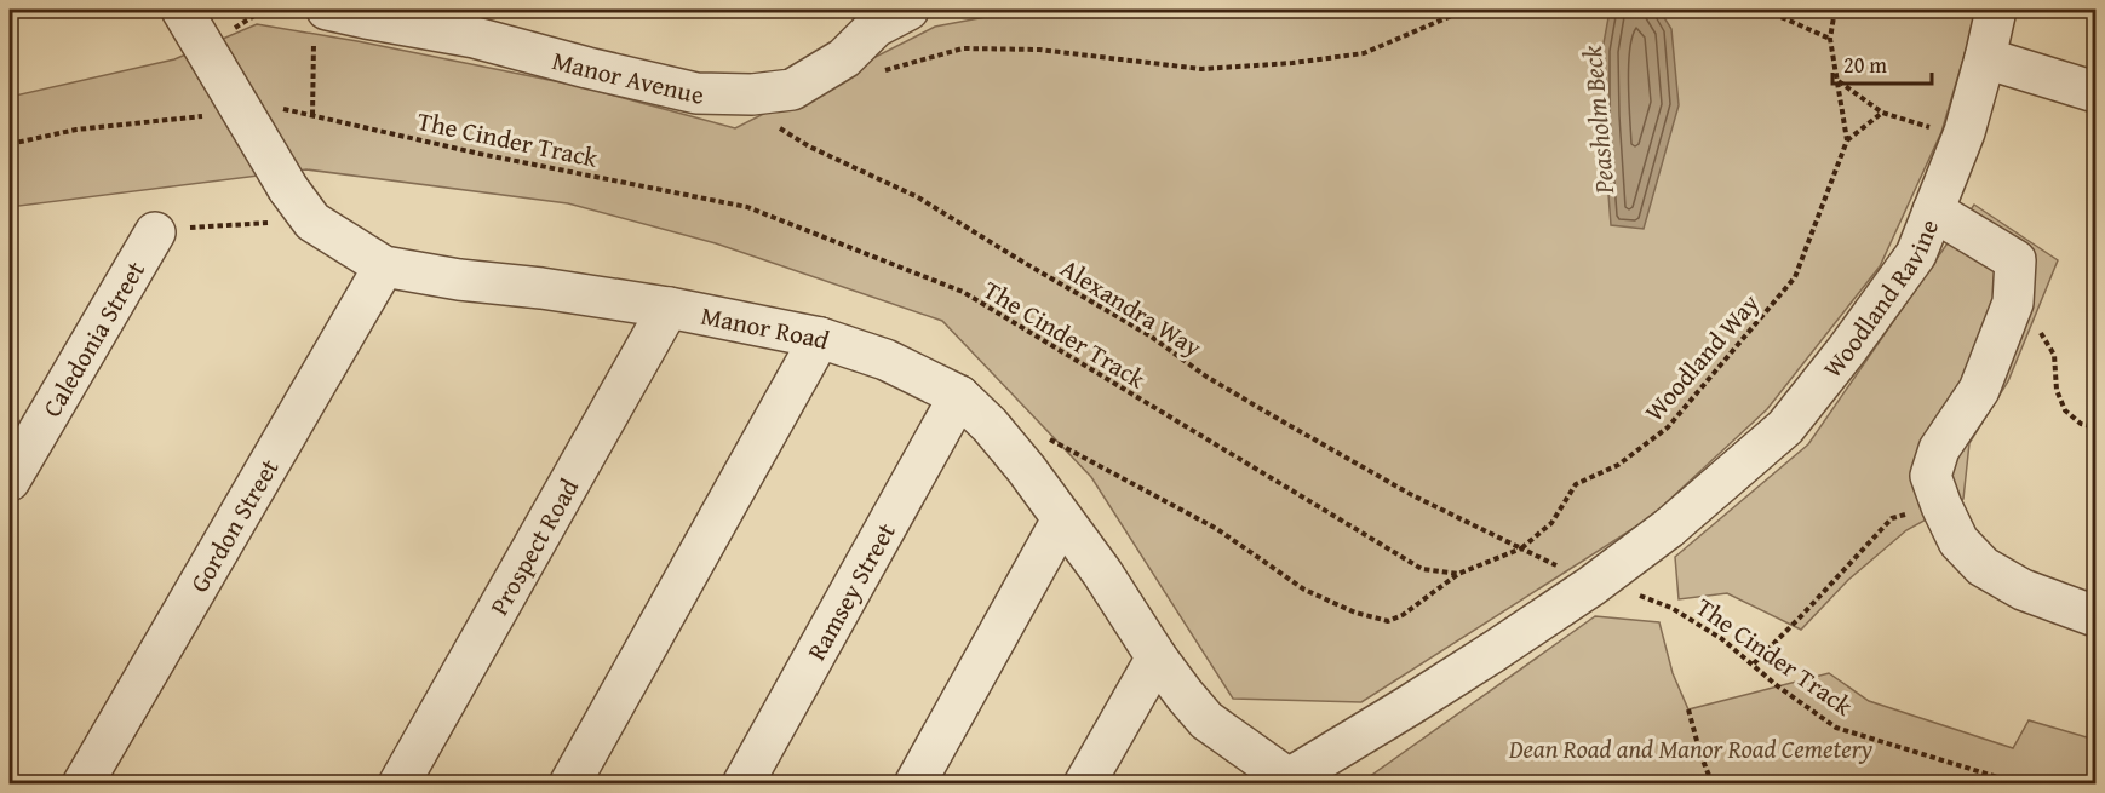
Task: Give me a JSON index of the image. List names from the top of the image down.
{
  "streets": {
    "street": [
      "Manor Avenue",
      "Woodland Ravine",
      "Manor Road",
      "Caledonia Street",
      "Gordon Street",
      "Prospect Road",
      "Ramsey Street"
    ],
    "path": ["The Cinder Track", "Alexandra Way", "Woodland Way"]
  },
  "crossings": [
    ["The Cinder Track", "Alexandra Way"],
    ["The Cinder Track", "Woodland Way"],
    ["Woodland Ravine", "Manor Road"],
    ["Alexandra Way", "Woodland Way"],
    ["Manor Road", "Gordon Street"],
    ["Manor Road", "Prospect Road"],
    ["Manor Road", "Ramsey Street"]
  ],
  "water": ["Peasholm Beck"],
  "parks": ["Dean Road and Manor Road Cemetery"],
  "scale_bar": "20 m"
}
